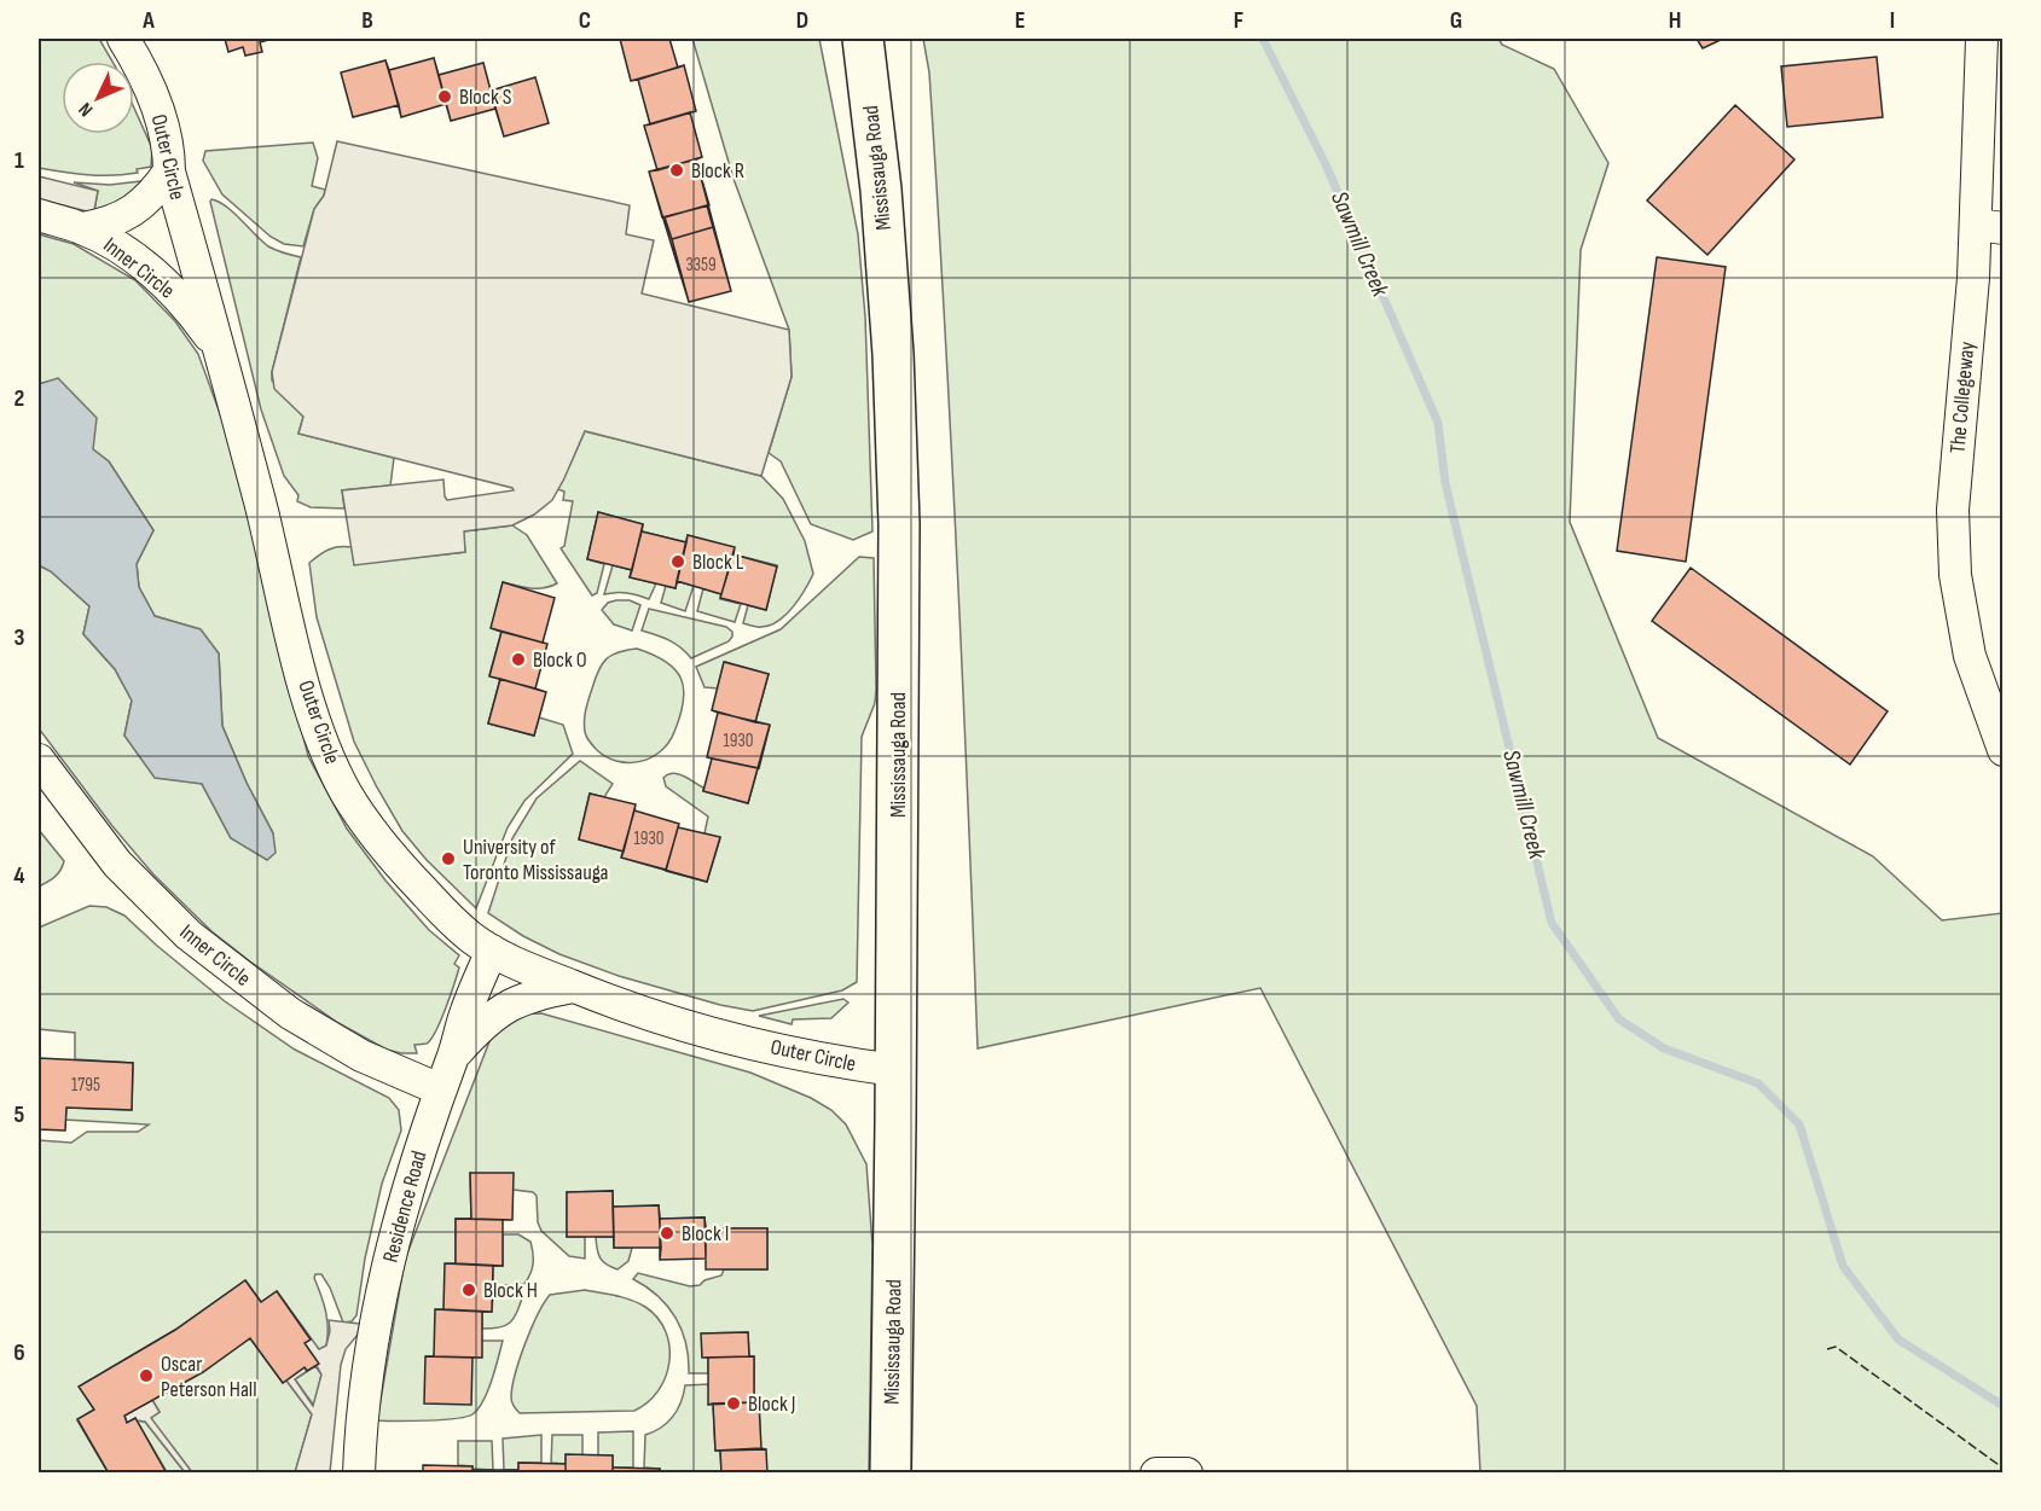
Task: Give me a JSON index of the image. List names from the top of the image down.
{
  "streets": {
    "main road": ["Mississauga Road"],
    "street": [
      "Outer Circle",
      "Inner Circle",
      "The Collegeway",
      "Residence Road"
    ]
  },
  "crossings": [
    ["Outer Circle", "Mississauga Road"],
    ["Outer Circle", "Inner Circle"],
    ["Outer Circle", "Residence Road"],
    ["Inner Circle", "Residence Road"]
  ],
  "water": ["Sawmill Creek"],
  "places": [
    "Block S",
    "Block R",
    "Block L",
    "Block O",
    "University of Toronto Mississauga",
    "Block I",
    "Block H",
    "Oscar Peterson Hall",
    "Block J"
  ],
  "house_numbers": [
    "3359",
    "1930",
    "1930",
    "1795"
  ],
  "north": "bottom left",
  "grid": {
    "columns": [
      "A",
      "B",
      "C",
      "D",
      "E",
      "F",
      "G",
      "H",
      "I"
    ],
    "rows": [
      "1",
      "2",
      "3",
      "4",
      "5",
      "6"
    ]
  }
}
